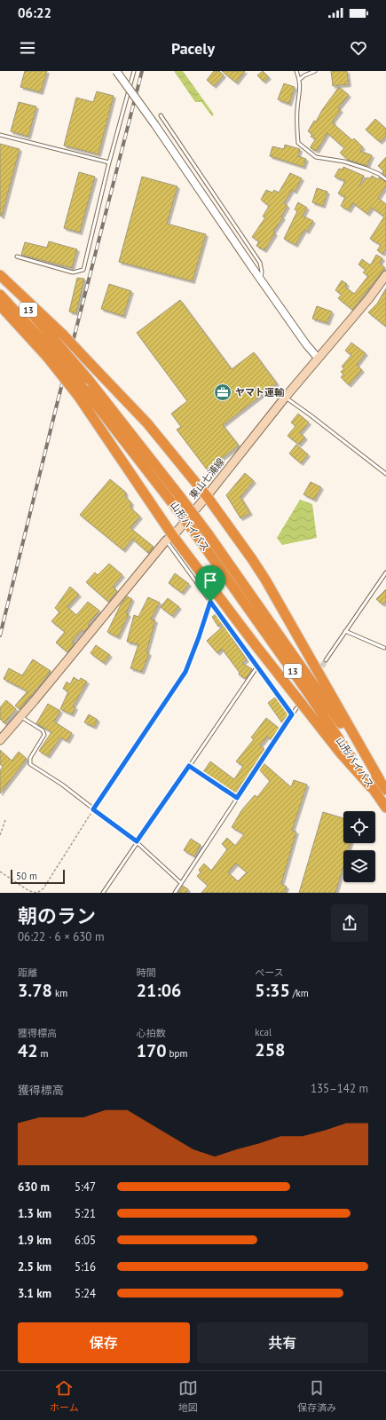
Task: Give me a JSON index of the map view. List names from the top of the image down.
{
  "streets": {
    "highway": ["13", "山形バイパス"],
    "main road": ["東山七浦線"]
  },
  "places": {
    "office": ["ヤマト運輸"]
  },
  "scale_bar": "50 m",
  "page": {
    "status": "06:22",
    "header": "Pacely",
    "scale": "50 m",
    "heading": ["朝のラン", "06:22 · 6 × 630 m"],
    "stats": [
      ["距離", "3.78 km"],
      ["時間", "21:06"],
      ["ペース", "5:35 /km"],
      ["獲得標高", "42 m"],
      ["心拍数", "170 bpm"],
      ["kcal", "258"]
    ],
    "chart": ["獲得標高", "135–142 m"],
    "list": [
      {
        "name": "630 m",
        "note": "5:47"
      },
      {
        "name": "1.3 km",
        "note": "5:21"
      },
      {
        "name": "1.9 km",
        "note": "6:05"
      },
      {
        "name": "2.5 km",
        "note": "5:16"
      },
      {
        "name": "3.1 km",
        "note": "5:24"
      }
    ],
    "buttons": ["保存", "共有"],
    "tabs": ["ホーム", "地図", "保存済み"]
  }
}
